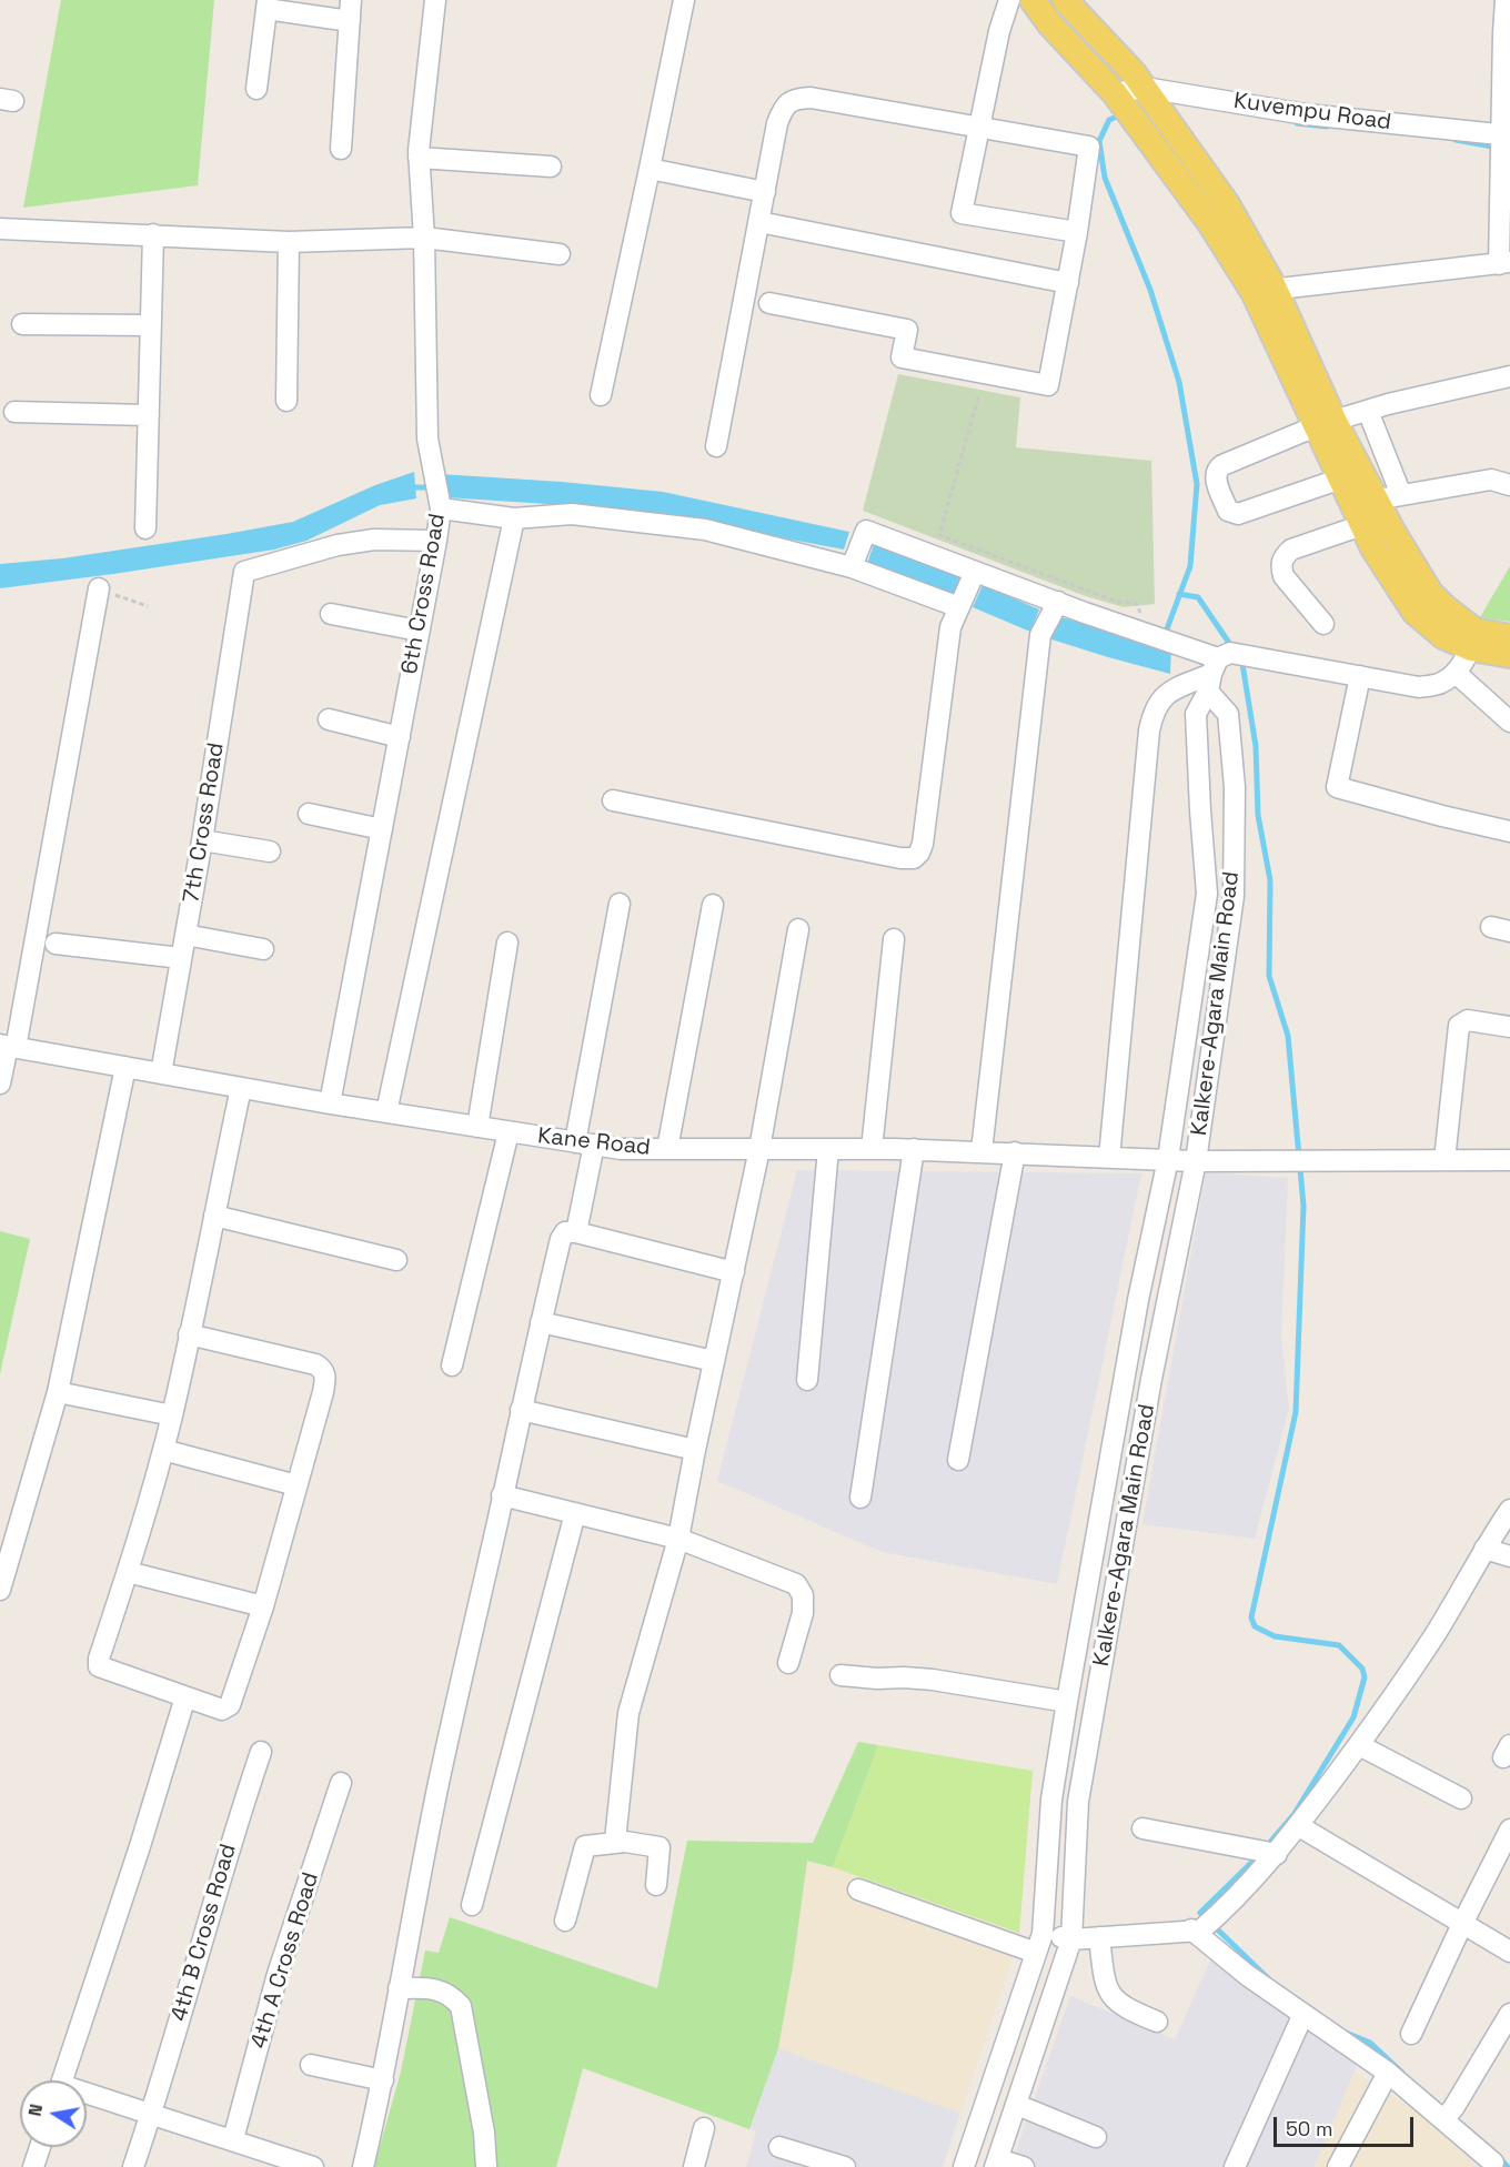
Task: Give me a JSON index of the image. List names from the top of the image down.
{
  "streets": {
    "street": [
      "Kuvempu Road",
      "6th Cross Road",
      "7th Cross Road",
      "Kalkere-Agara Main Road",
      "Kane Road",
      "4th B Cross Road",
      "4th A Cross Road"
    ]
  },
  "crossings": [
    ["6th Cross Road", "7th Cross Road"],
    ["6th Cross Road", "Kane Road"],
    ["7th Cross Road", "Kane Road"],
    ["Kalkere-Agara Main Road", "Kane Road"]
  ],
  "scale_bar": "50 m",
  "north": "left"
}
